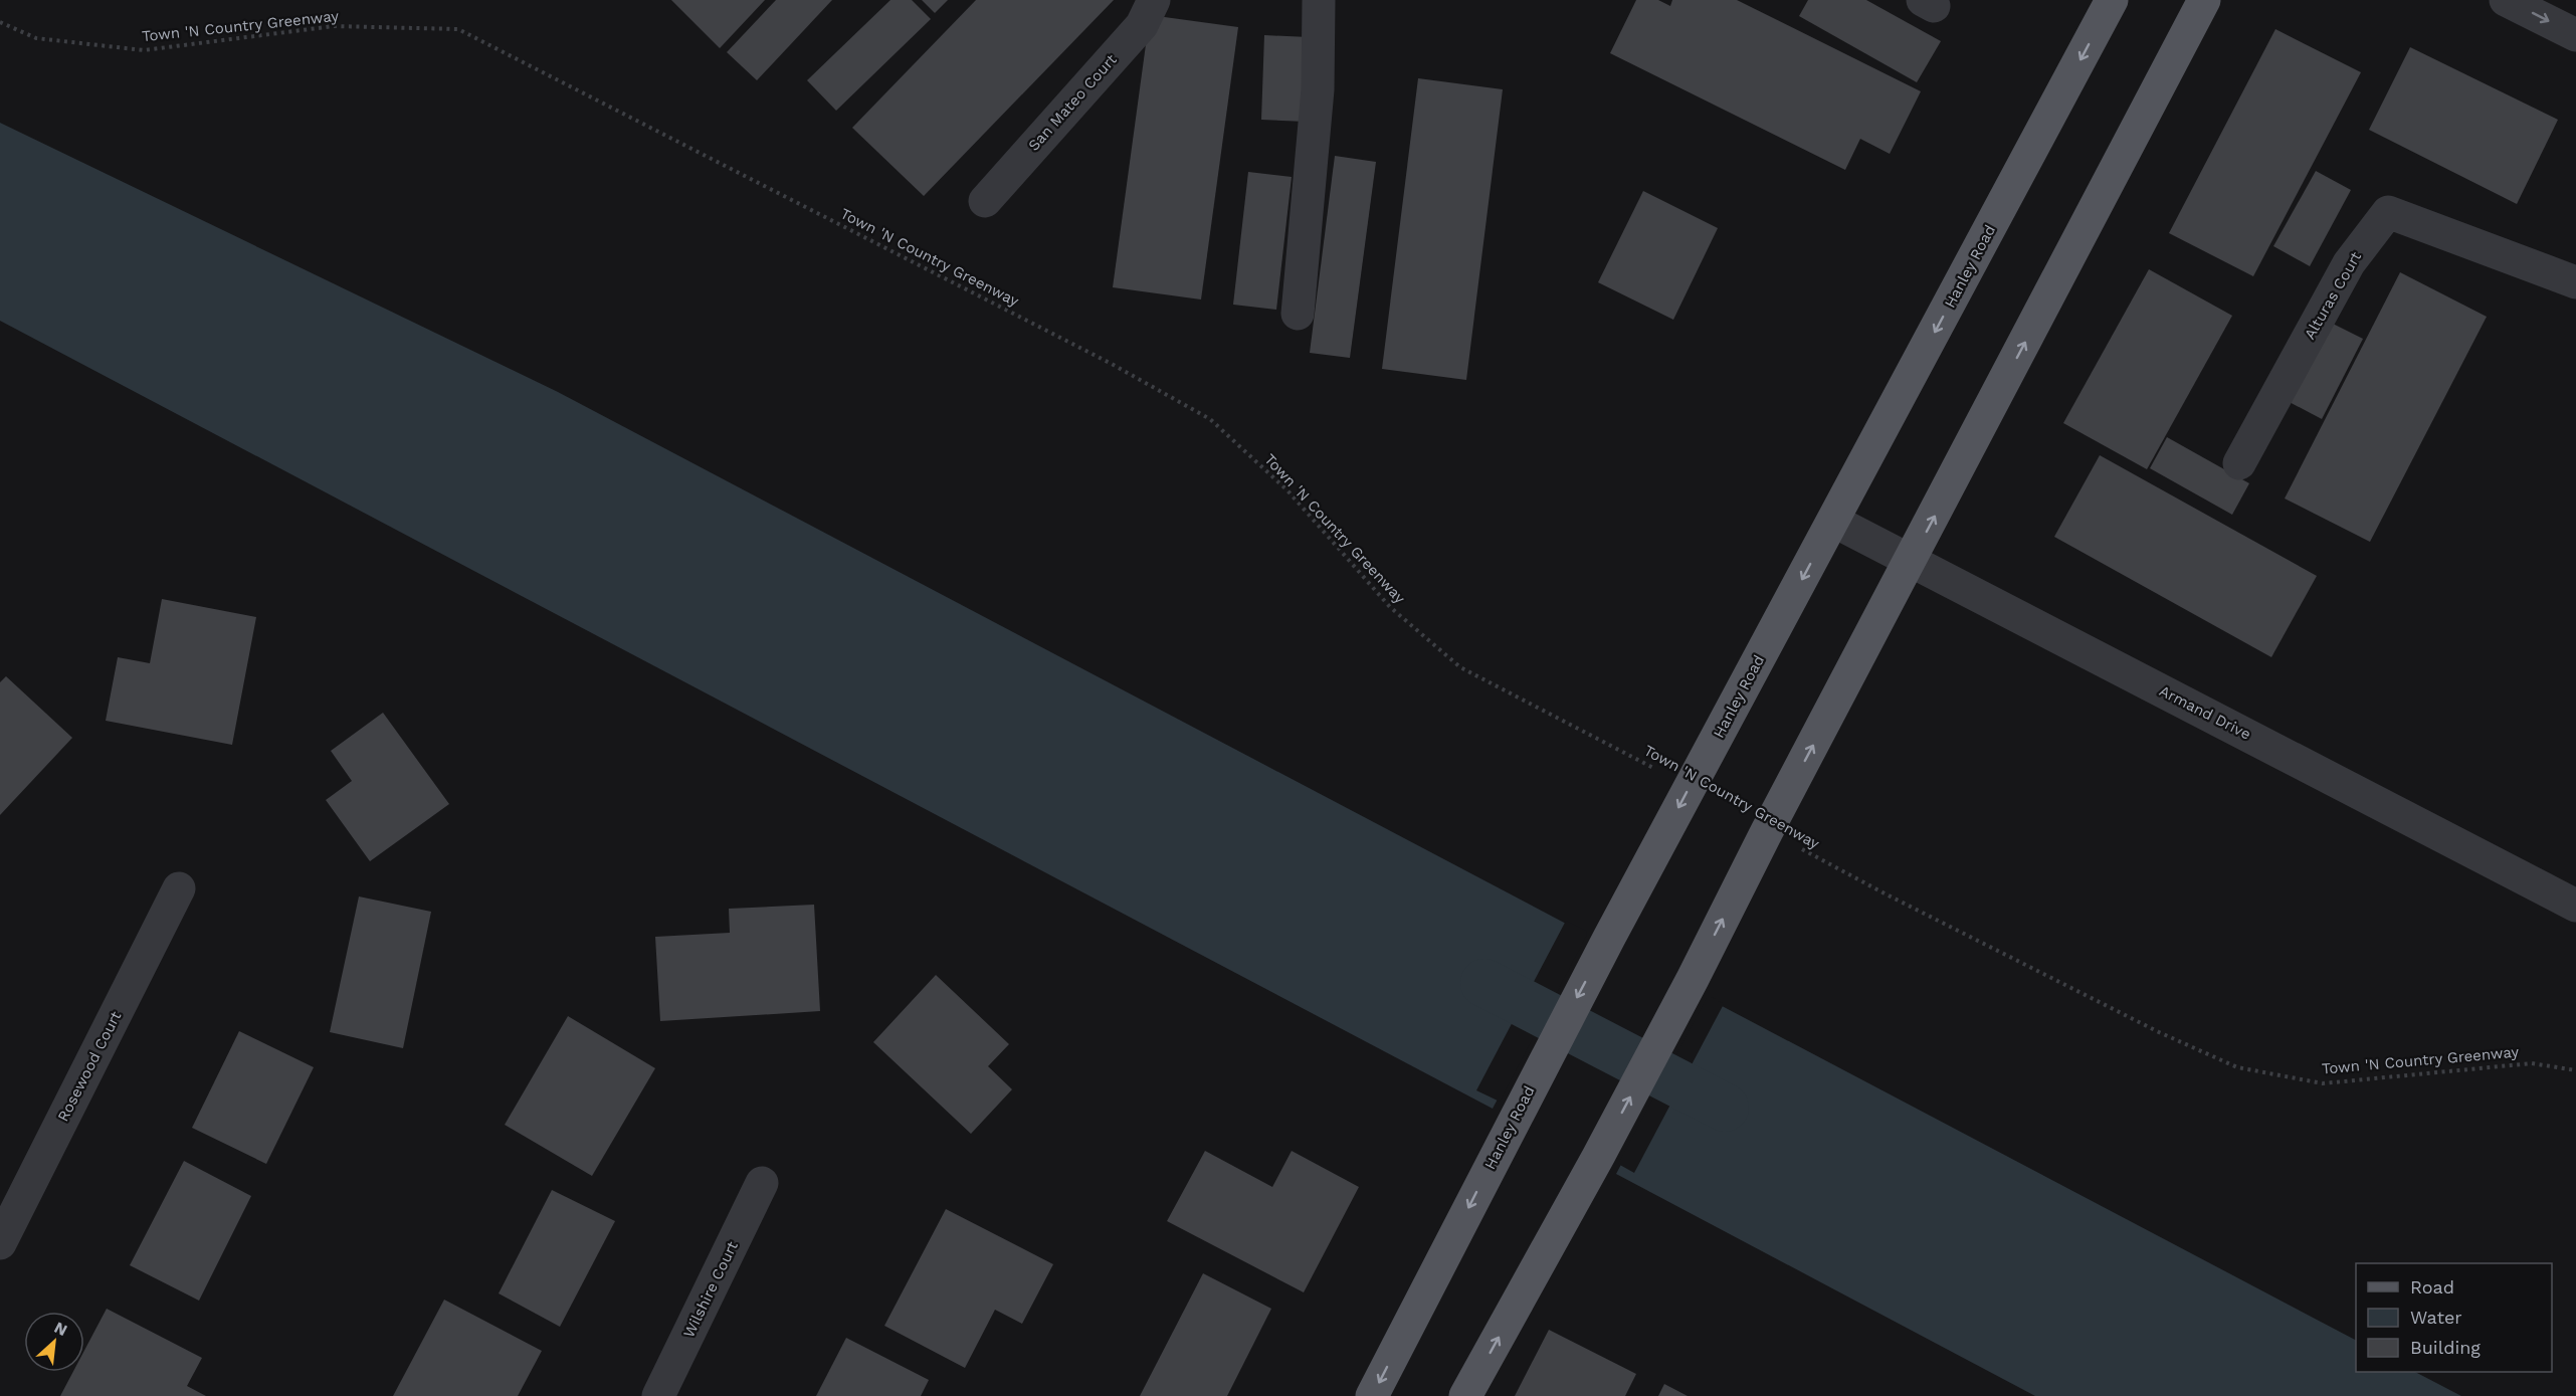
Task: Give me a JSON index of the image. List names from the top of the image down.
{
  "streets": {
    "main road": ["Hanley Road"],
    "street": [
      "San Mateo Court",
      "Alturas Court",
      "Armand Drive",
      "Rosewood Court",
      "Wilshire Court"
    ],
    "path": ["Town 'N Country Greenway"]
  },
  "crossings": [
    ["Town 'N Country Greenway", "Hanley Road"],
    ["Hanley Road", "Armand Drive"]
  ],
  "legend": ["Road", "Water", "Building"],
  "north": "top right"
}
